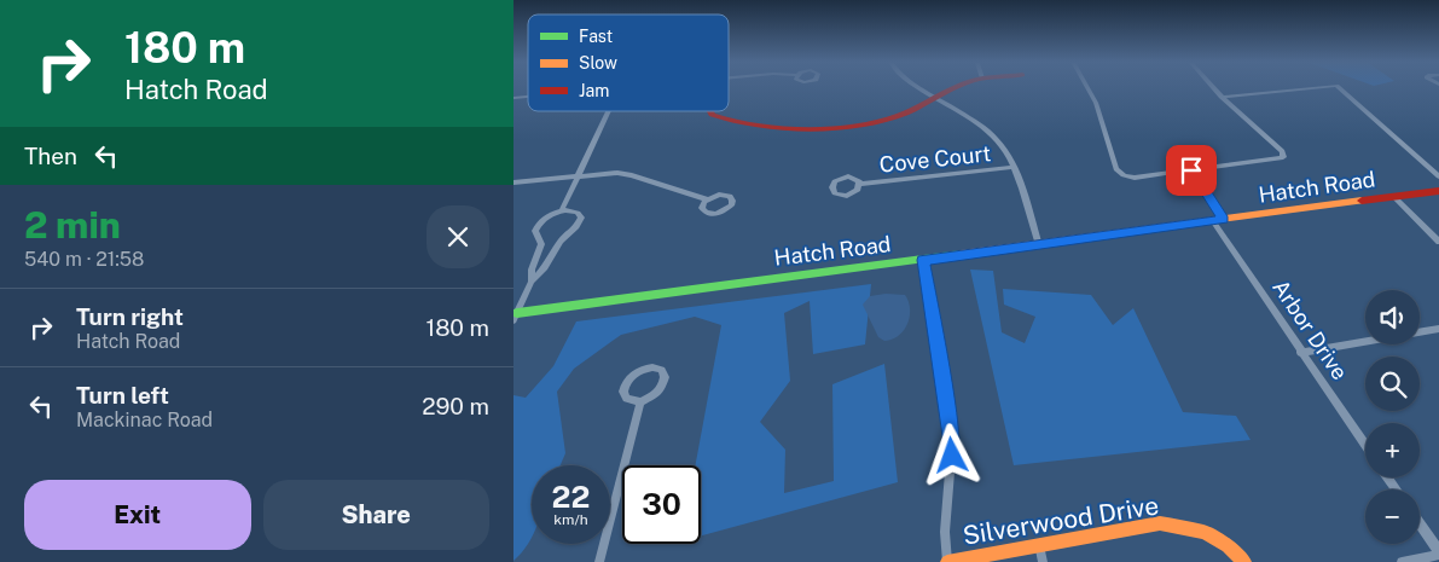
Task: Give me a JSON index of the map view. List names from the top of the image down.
{
  "streets": {
    "street": [
      "Cove Court",
      "Hatch Road",
      "Arbor Drive",
      "Silverwood Drive"
    ]
  },
  "crossings": [
    ["Hatch Road", "Arbor Drive"]
  ],
  "legend": ["Fast", "Slow", "Jam"],
  "page": {
    "turn": ["180 m", "Hatch Road"],
    "then": "Then",
    "heading": ["2 min", "540 m · 21:58"],
    "list": [
      {
        "name": "Turn right",
        "note": "Hatch Road",
        "value": "180 m"
      },
      {
        "name": "Turn left",
        "note": "Mackinac Road",
        "value": "290 m"
      }
    ],
    "map_buttons": ["+", "−"],
    "speed": "22 km/h",
    "limit": "30",
    "buttons": ["Exit", "Share"]
  }
}
